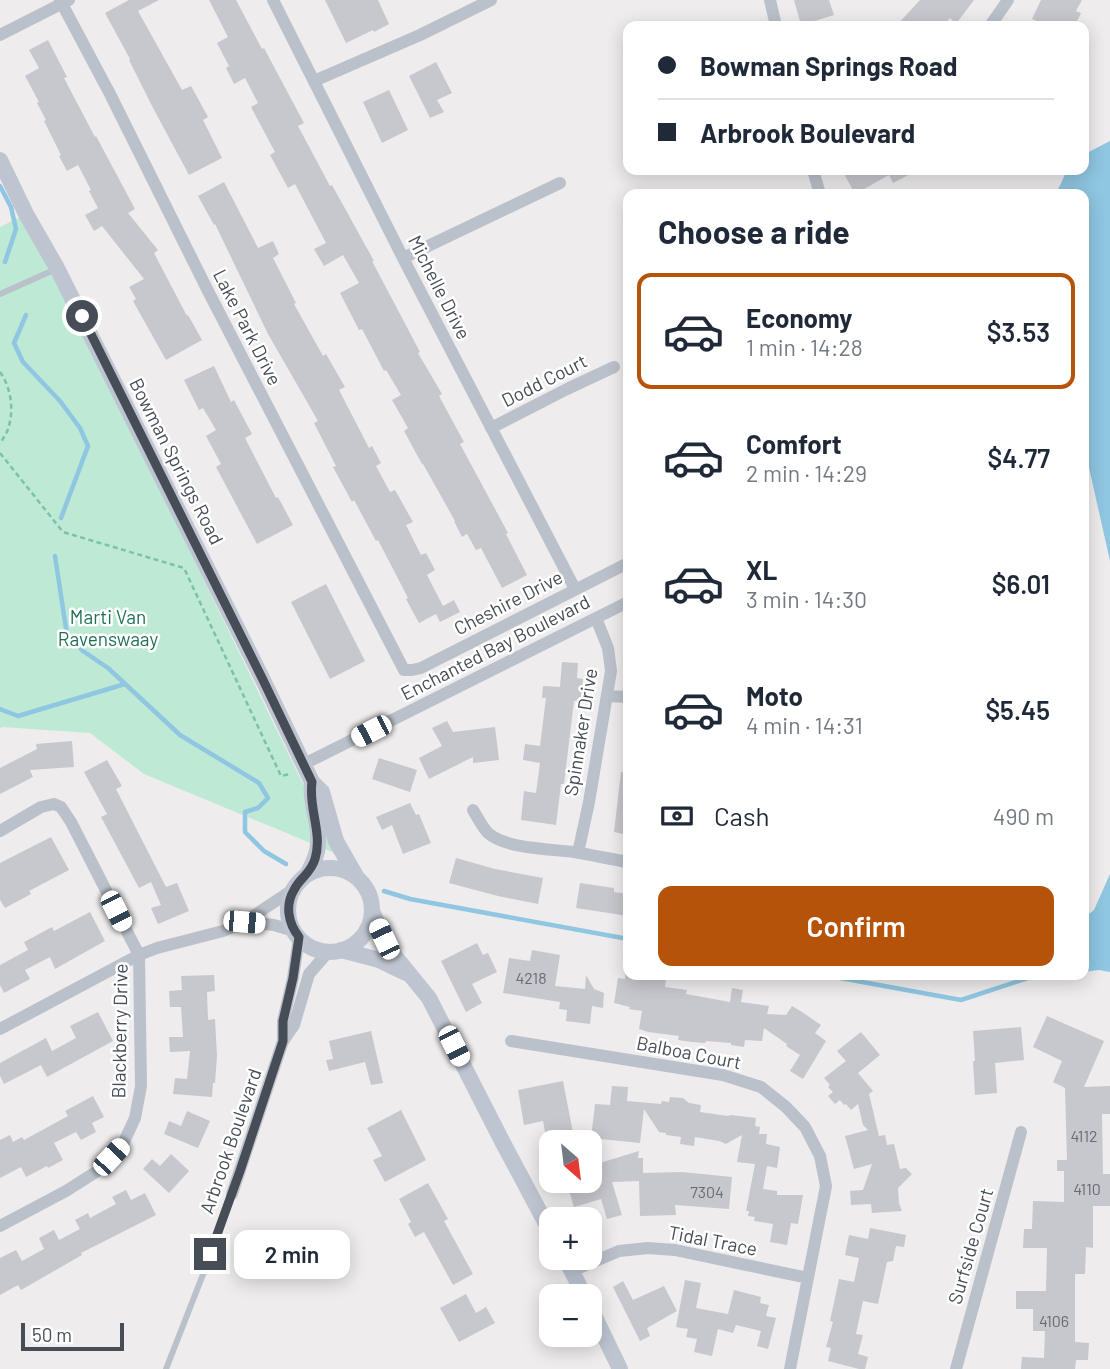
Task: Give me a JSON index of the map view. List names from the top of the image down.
{
  "streets": {
    "street": [
      "Michelle Drive",
      "Lake Park Drive",
      "Dodd Court",
      "Bowman Springs Road",
      "Cheshire Drive",
      "Enchanted Bay Boulevard",
      "Spinnaker Drive",
      "Blackberry Drive",
      "Balboa Court",
      "Arbrook Boulevard",
      "Tidal Trace",
      "Surfside Court"
    ]
  },
  "crossings": [
    ["Michelle Drive", "Dodd Court"],
    ["Michelle Drive", "Cheshire Drive"],
    ["Lake Park Drive", "Cheshire Drive"],
    ["Bowman Springs Road", "Enchanted Bay Boulevard"],
    ["Bowman Springs Road", "Arbrook Boulevard"],
    ["Enchanted Bay Boulevard", "Spinnaker Drive"],
    ["Balboa Court", "Tidal Trace"]
  ],
  "parks": ["Marti Van Ravenswaay"],
  "house_numbers": [
    "4218",
    "4112",
    "4110",
    "7304",
    "4106"
  ],
  "scale_bar": "50 m",
  "north": "bottom right",
  "page": {
    "banner": ["Bowman Springs Road", "Arbrook Boulevard"],
    "heading": "Choose a ride",
    "list": [
      {
        "name": "Economy",
        "note": "1 min · 14:28",
        "value": "$3.53"
      },
      {
        "name": "Comfort",
        "note": "2 min · 14:29",
        "value": "$4.77"
      },
      {
        "name": "XL",
        "note": "3 min · 14:30",
        "value": "$6.01"
      },
      {
        "name": "Moto",
        "note": "4 min · 14:31",
        "value": "$5.45"
      }
    ],
    "pay": ["Cash", "490 m"],
    "buttons": "Confirm",
    "map_buttons": ["+", "−"],
    "bubble": "2 min",
    "scale": "50 m"
  }
}
